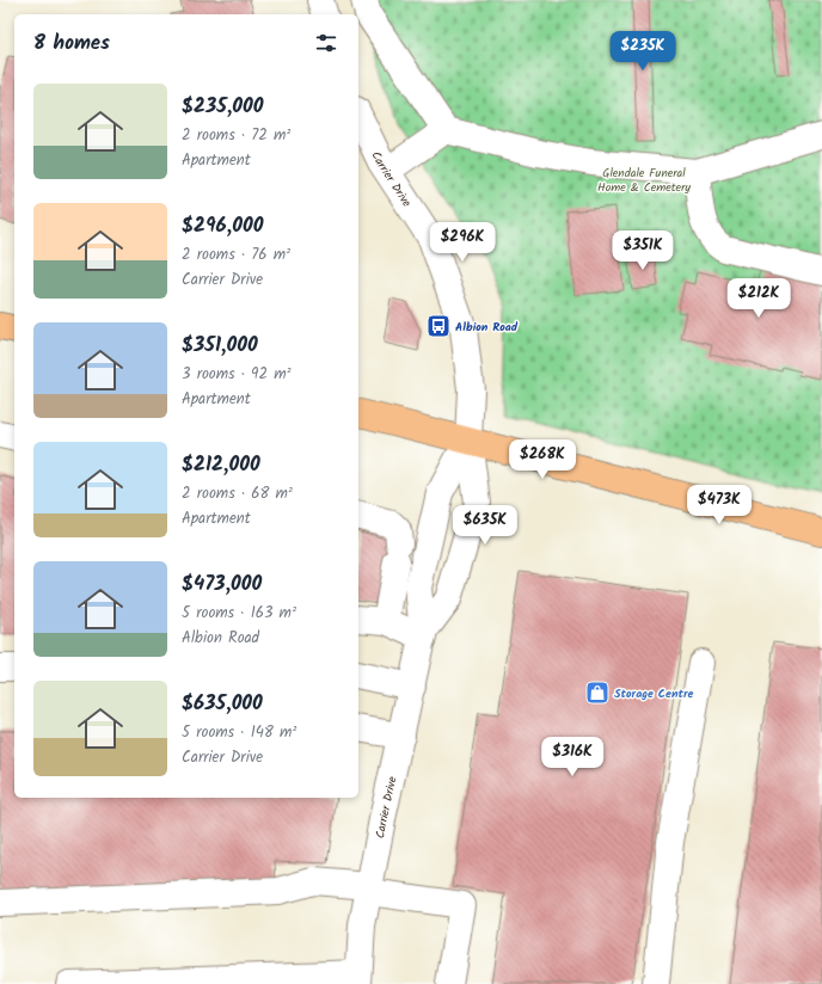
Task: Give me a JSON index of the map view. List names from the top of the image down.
{
  "streets": {
    "street": ["Carrier Drive"]
  },
  "parks": ["Glendale Funeral Home & Cemetery"],
  "places": {
    "bus stop": ["Albion Road"],
    "shop": ["Storage Centre"]
  },
  "page": {
    "heading": "8 homes",
    "price": [
      "$235K",
      "$296K",
      "$351K",
      "$212K",
      "$268K",
      "$473K",
      "$635K",
      "$316K"
    ],
    "list": [
      {
        "name": "$235,000",
        "note": "2 rooms · 72 m² · Apartment"
      },
      {
        "name": "$296,000",
        "note": "2 rooms · 76 m² · Carrier Drive"
      },
      {
        "name": "$351,000",
        "note": "3 rooms · 92 m² · Apartment"
      },
      {
        "name": "$212,000",
        "note": "2 rooms · 68 m² · Apartment"
      },
      {
        "name": "$473,000",
        "note": "5 rooms · 163 m² · Albion Road"
      },
      {
        "name": "$635,000",
        "note": "5 rooms · 148 m² · Carrier Drive"
      }
    ]
  }
}
